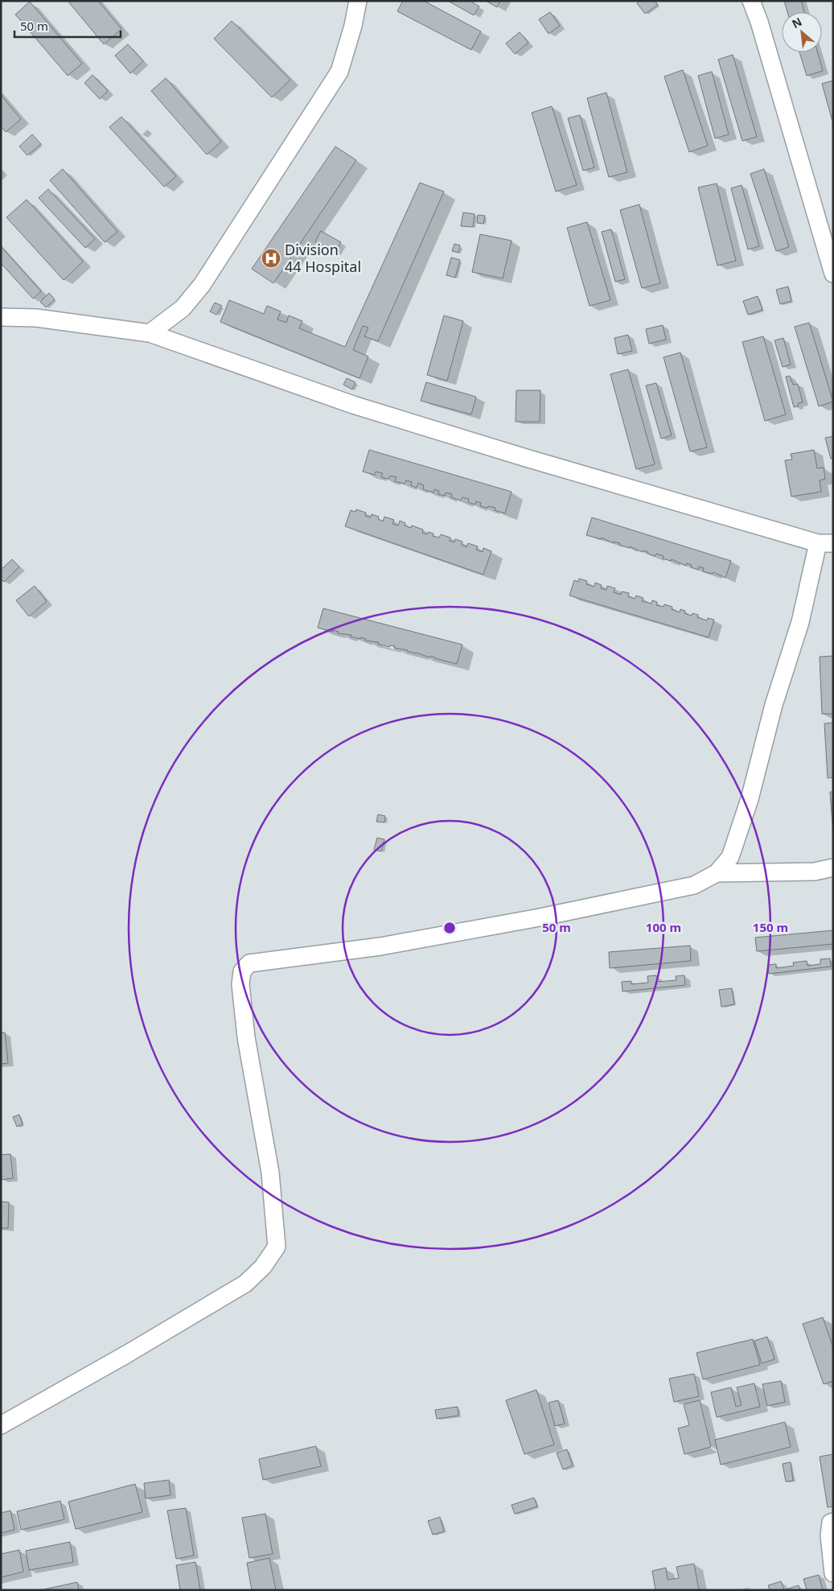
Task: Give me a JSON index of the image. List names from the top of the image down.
{
  "places": {
    "hospital": ["Division 44 Hospital"]
  },
  "scale_bar": "50 m",
  "north": "top left",
  "rings": ["50 m", "100 m", "150 m"]
}
